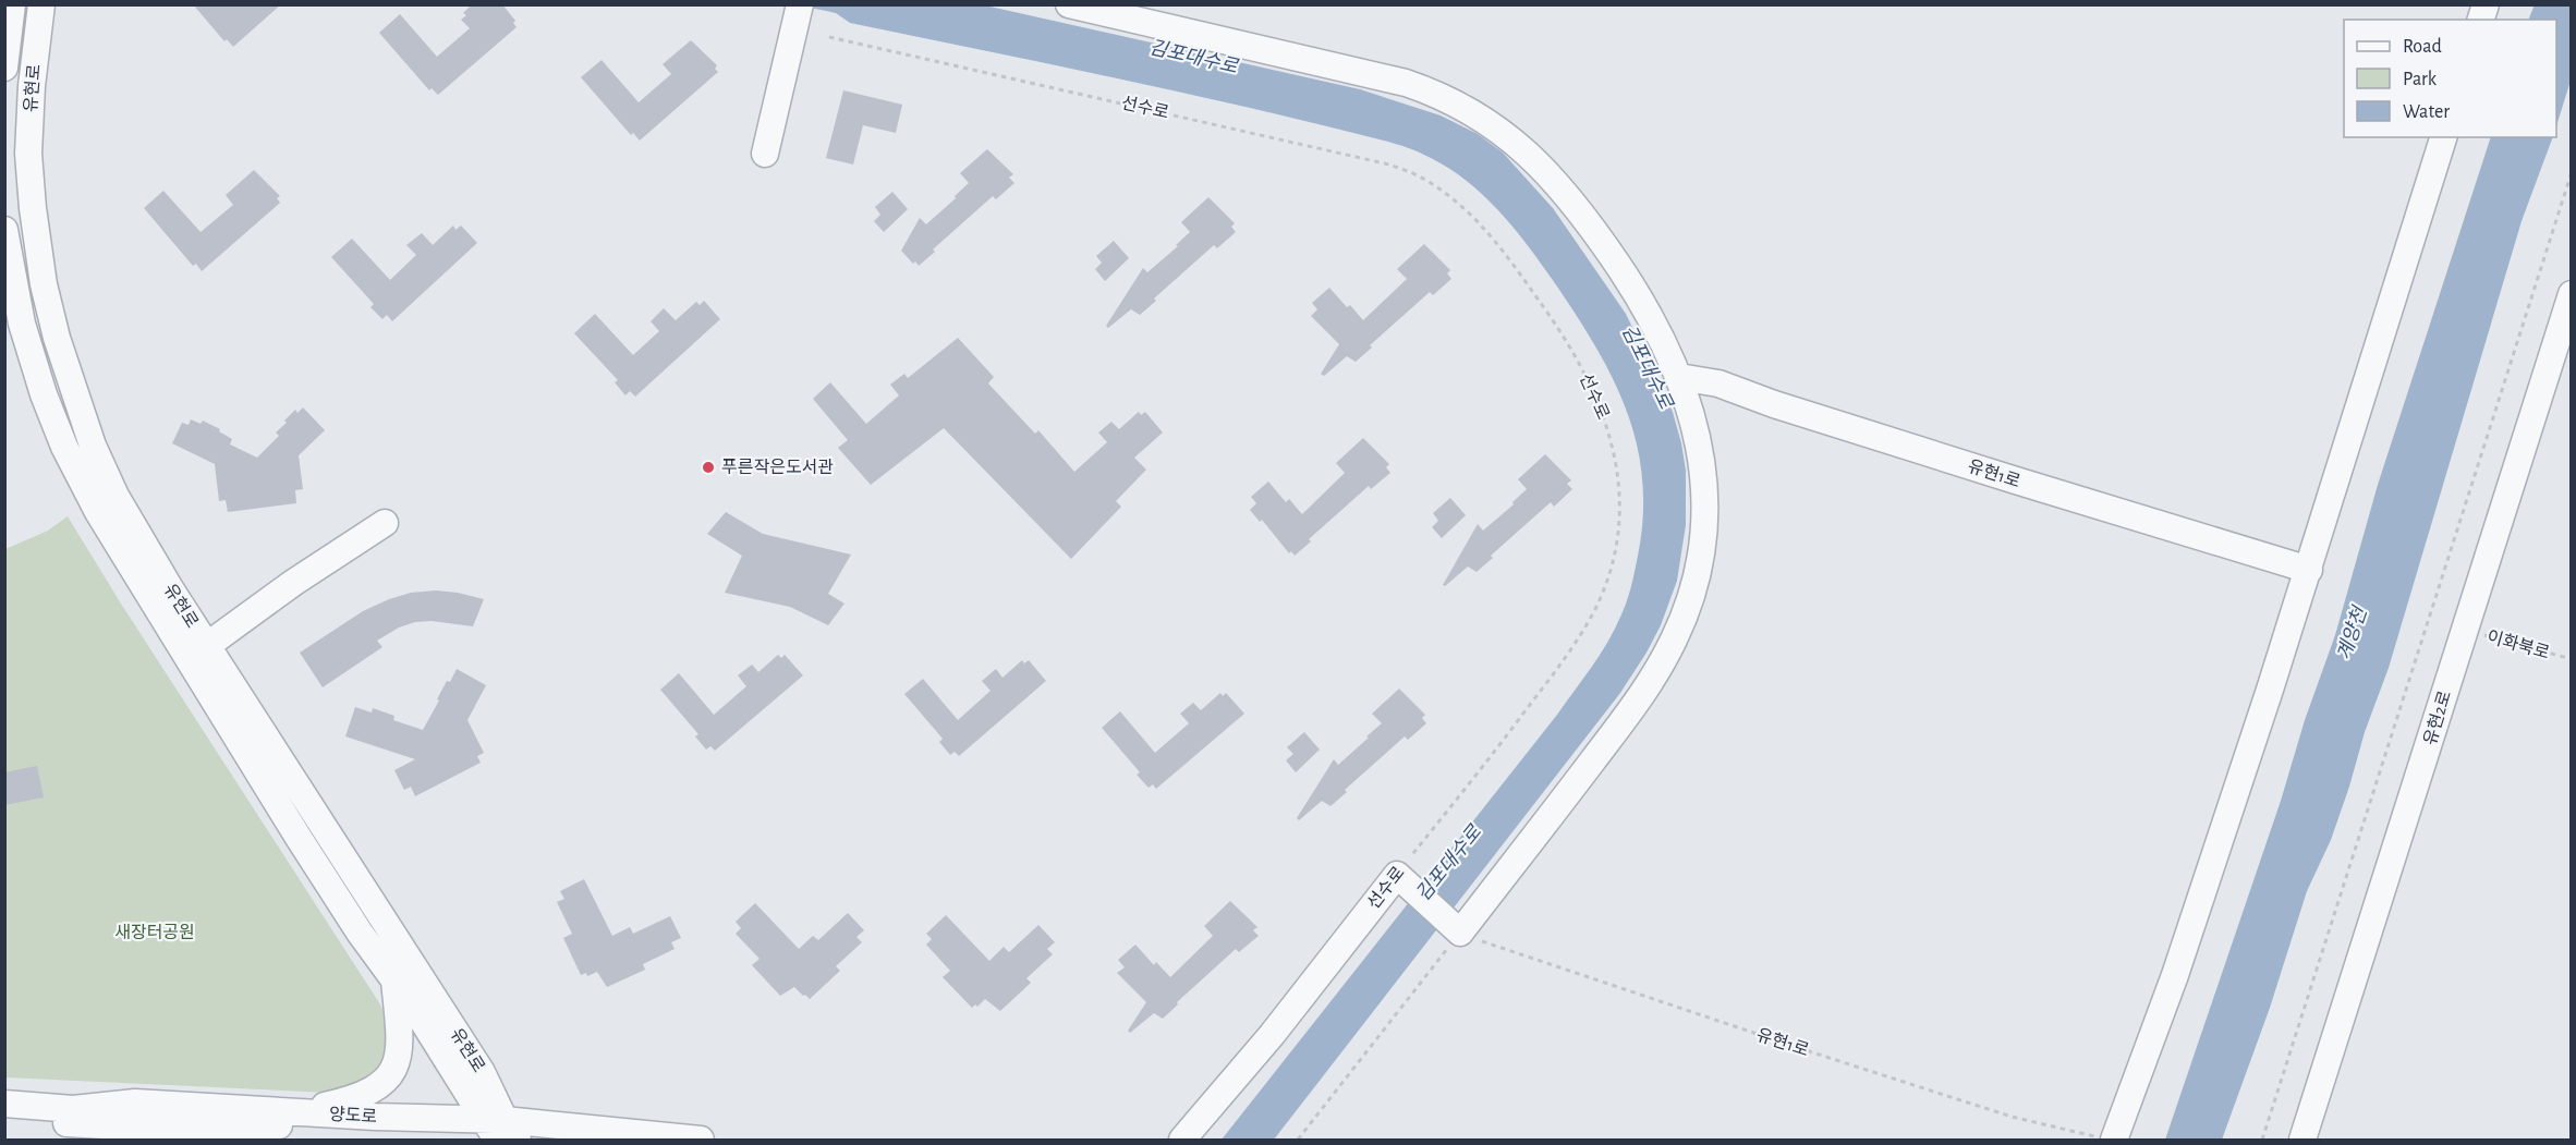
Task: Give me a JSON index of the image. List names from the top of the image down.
{
  "streets": {
    "street": [
      "유현로",
      "선수로",
      "유현1로",
      "유현2로",
      "양도로"
    ],
    "path": ["이화북로"]
  },
  "crossings": [
    ["유현로", "양도로"],
    ["이화북로", "유현2로"]
  ],
  "water": ["김포대수로", "계양천"],
  "parks": ["새장터공원"],
  "places": ["푸른작은도서관"],
  "legend": ["Road", "Park", "Water"]
}
